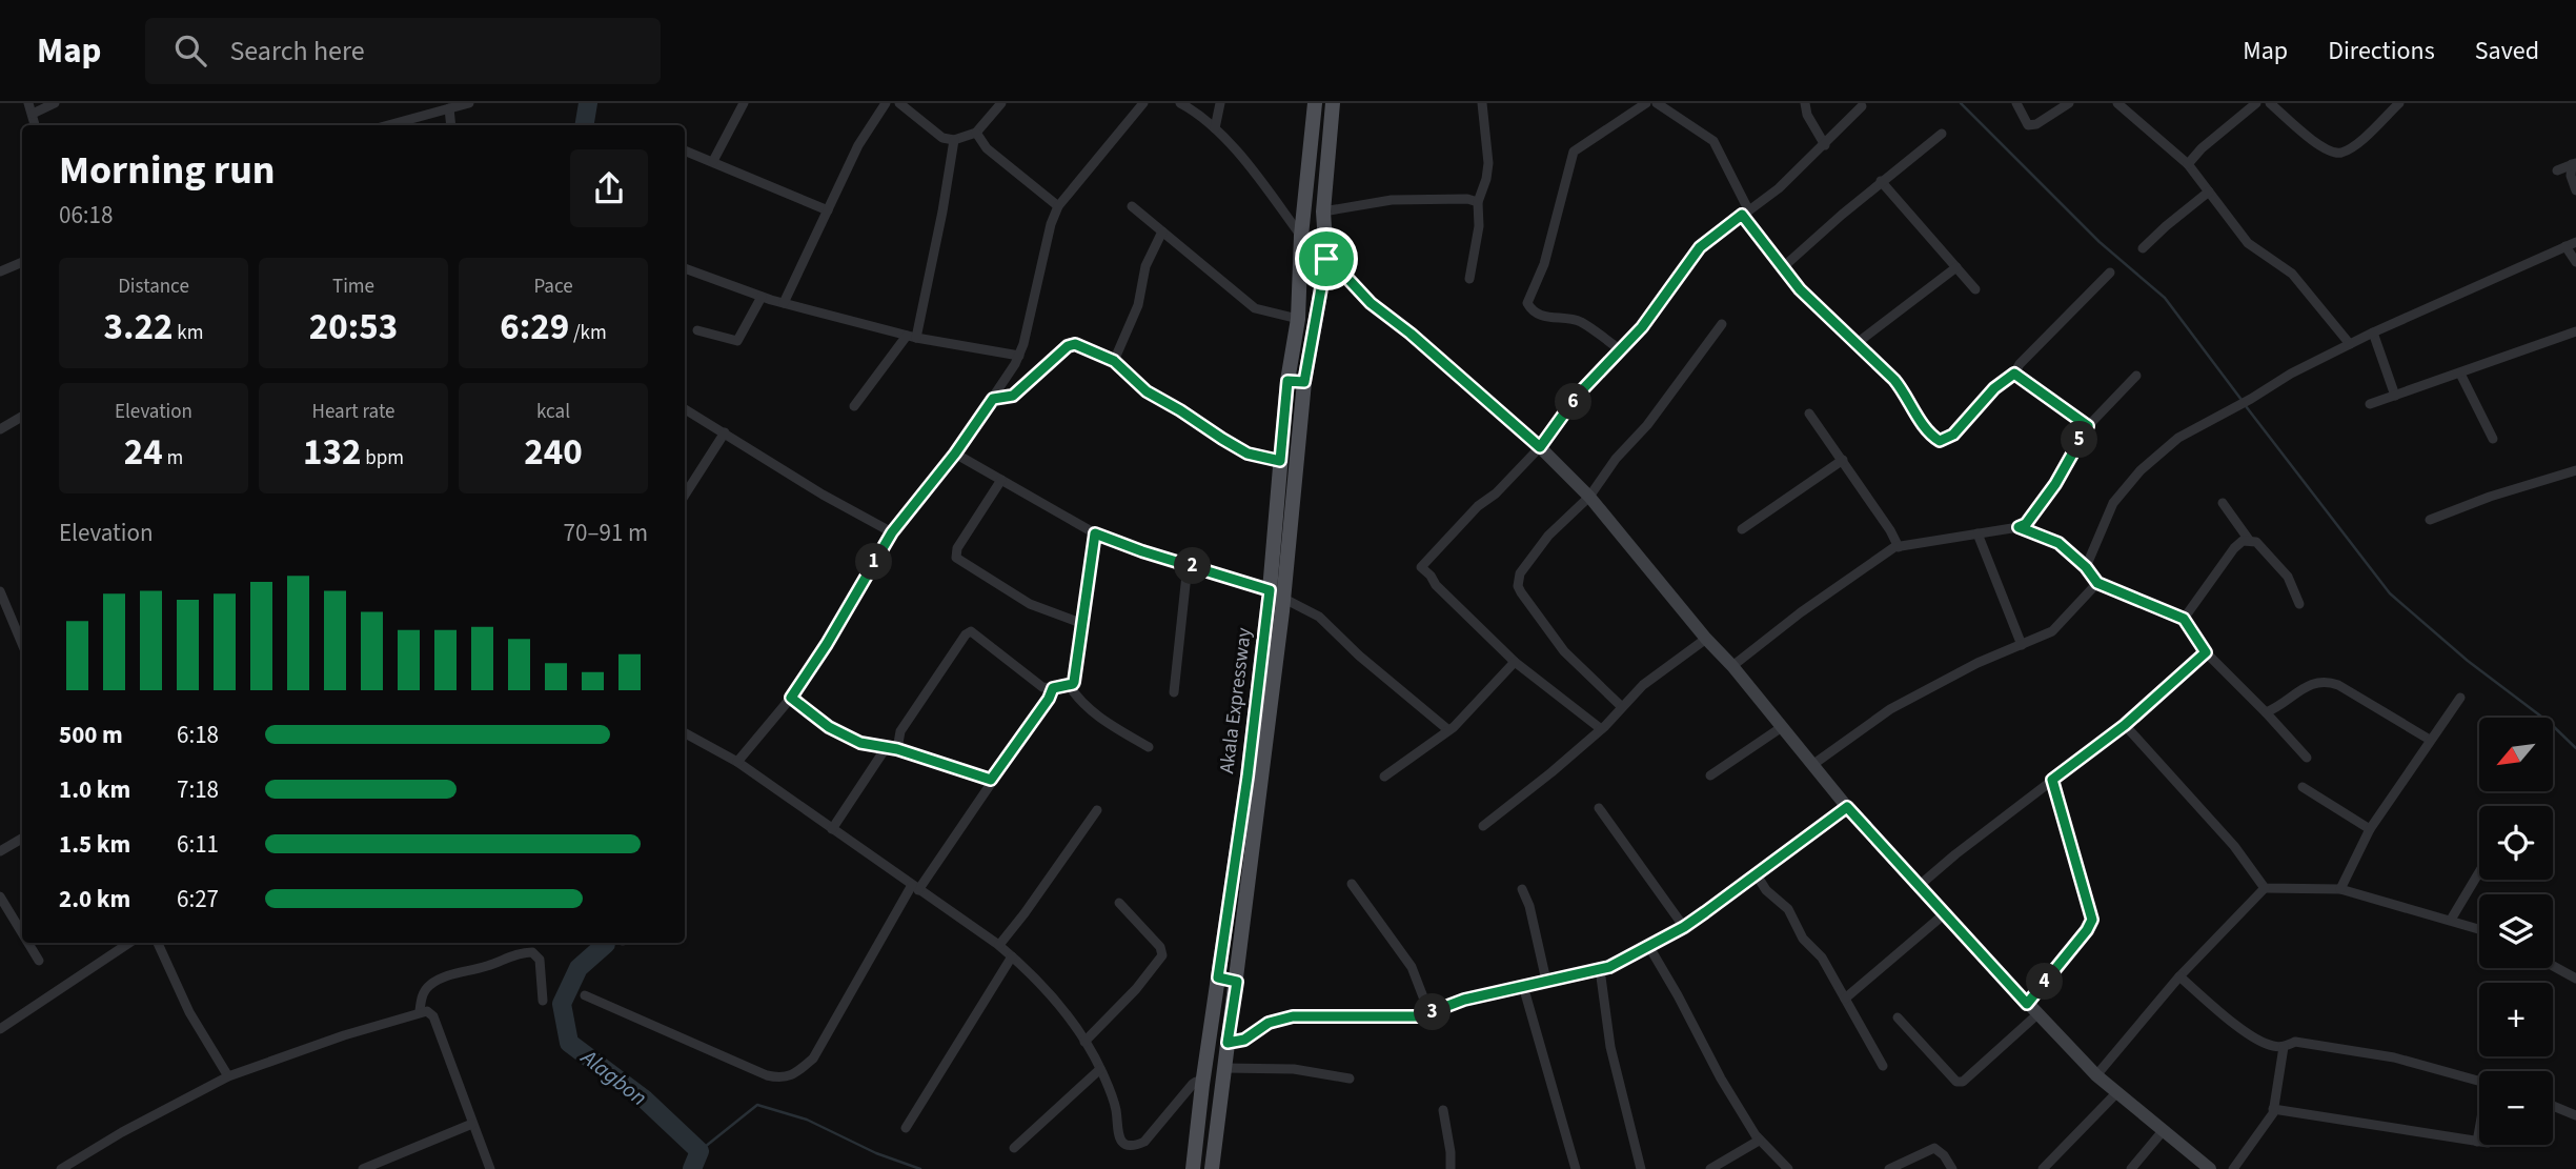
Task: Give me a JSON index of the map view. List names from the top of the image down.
{
  "streets": {
    "main road": ["Akala Expressway"]
  },
  "water": ["Alagbon"],
  "north": "bottom left",
  "page": {
    "header": "Map",
    "search": "Search here",
    "nav": ["Map", "Directions", "Saved"],
    "heading": ["Morning run", "06:18"],
    "stats": [
      ["Distance", "3.22 km"],
      ["Time", "20:53"],
      ["Pace", "6:29 /km"],
      ["Elevation", "24 m"],
      ["Heart rate", "132 bpm"],
      ["kcal", "240"]
    ],
    "pins": [
      "6",
      "5",
      "1",
      "2",
      "4",
      "3"
    ],
    "chart": ["Elevation", "70–91 m"],
    "list": [
      {
        "name": "500 m",
        "note": "6:18"
      },
      {
        "name": "1.0 km",
        "note": "7:18"
      },
      {
        "name": "1.5 km",
        "note": "6:11"
      },
      {
        "name": "2.0 km",
        "note": "6:27"
      }
    ],
    "map_buttons": ["+", "−"]
  }
}
